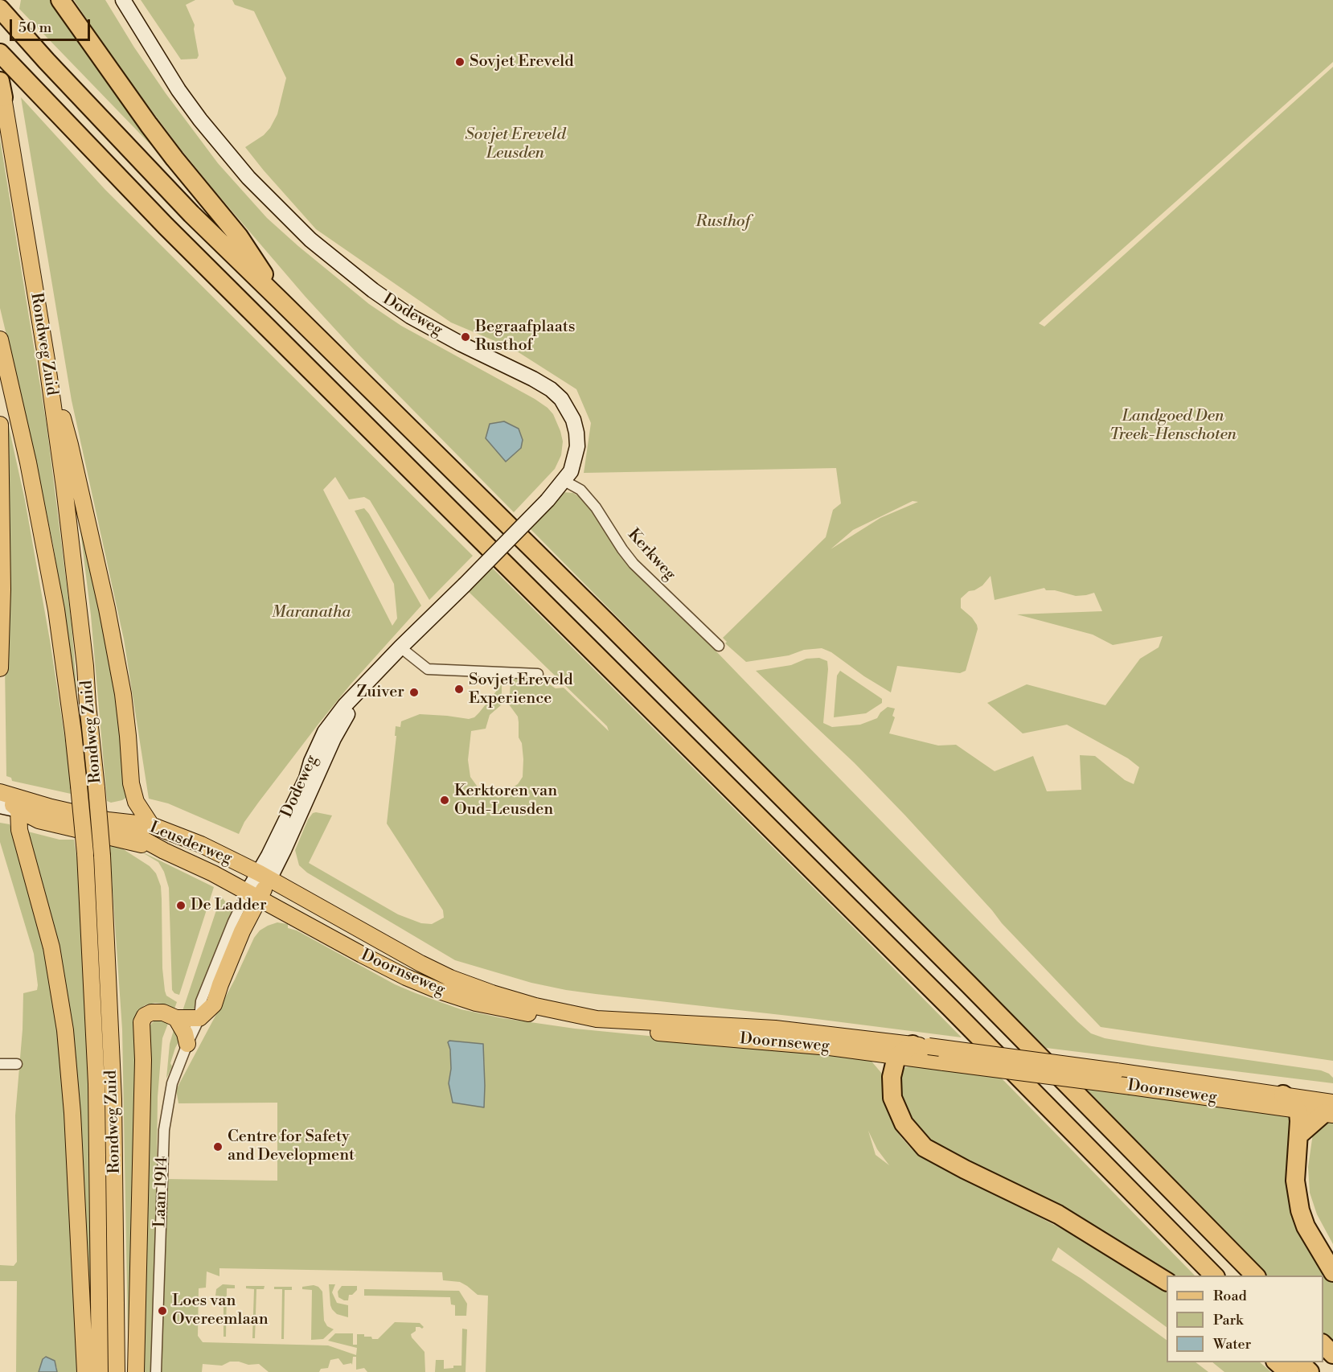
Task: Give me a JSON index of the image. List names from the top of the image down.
{
  "streets": {
    "main road": [
      "Dodeweg",
      "Rondweg Zuid",
      "Leusderweg",
      "Doornseweg",
      "Laan 1914"
    ],
    "street": ["Kerkweg"]
  },
  "crossings": [
    ["Dodeweg", "Kerkweg"],
    ["Dodeweg", "Leusderweg"],
    ["Dodeweg", "Doornseweg"],
    ["Dodeweg", "Laan 1914"],
    ["Leusderweg", "Doornseweg"],
    ["Leusderweg", "Laan 1914"],
    ["Doornseweg", "Laan 1914"]
  ],
  "parks": [
    "Sovjet Ereveld Leusden",
    "Rusthof",
    "Landgoed Den Treek-Henschoten",
    "Maranatha"
  ],
  "places": [
    "Sovjet Ereveld",
    "Begraafplaats Rusthof",
    "Sovjet Ereveld Experience",
    "Zuiver",
    "Kerktoren van Oud-Leusden",
    "De Ladder",
    "Centre for Safety and Development",
    "Loes van Overeemlaan"
  ],
  "legend": ["Road", "Park", "Water"],
  "scale_bar": "50 m"
}
